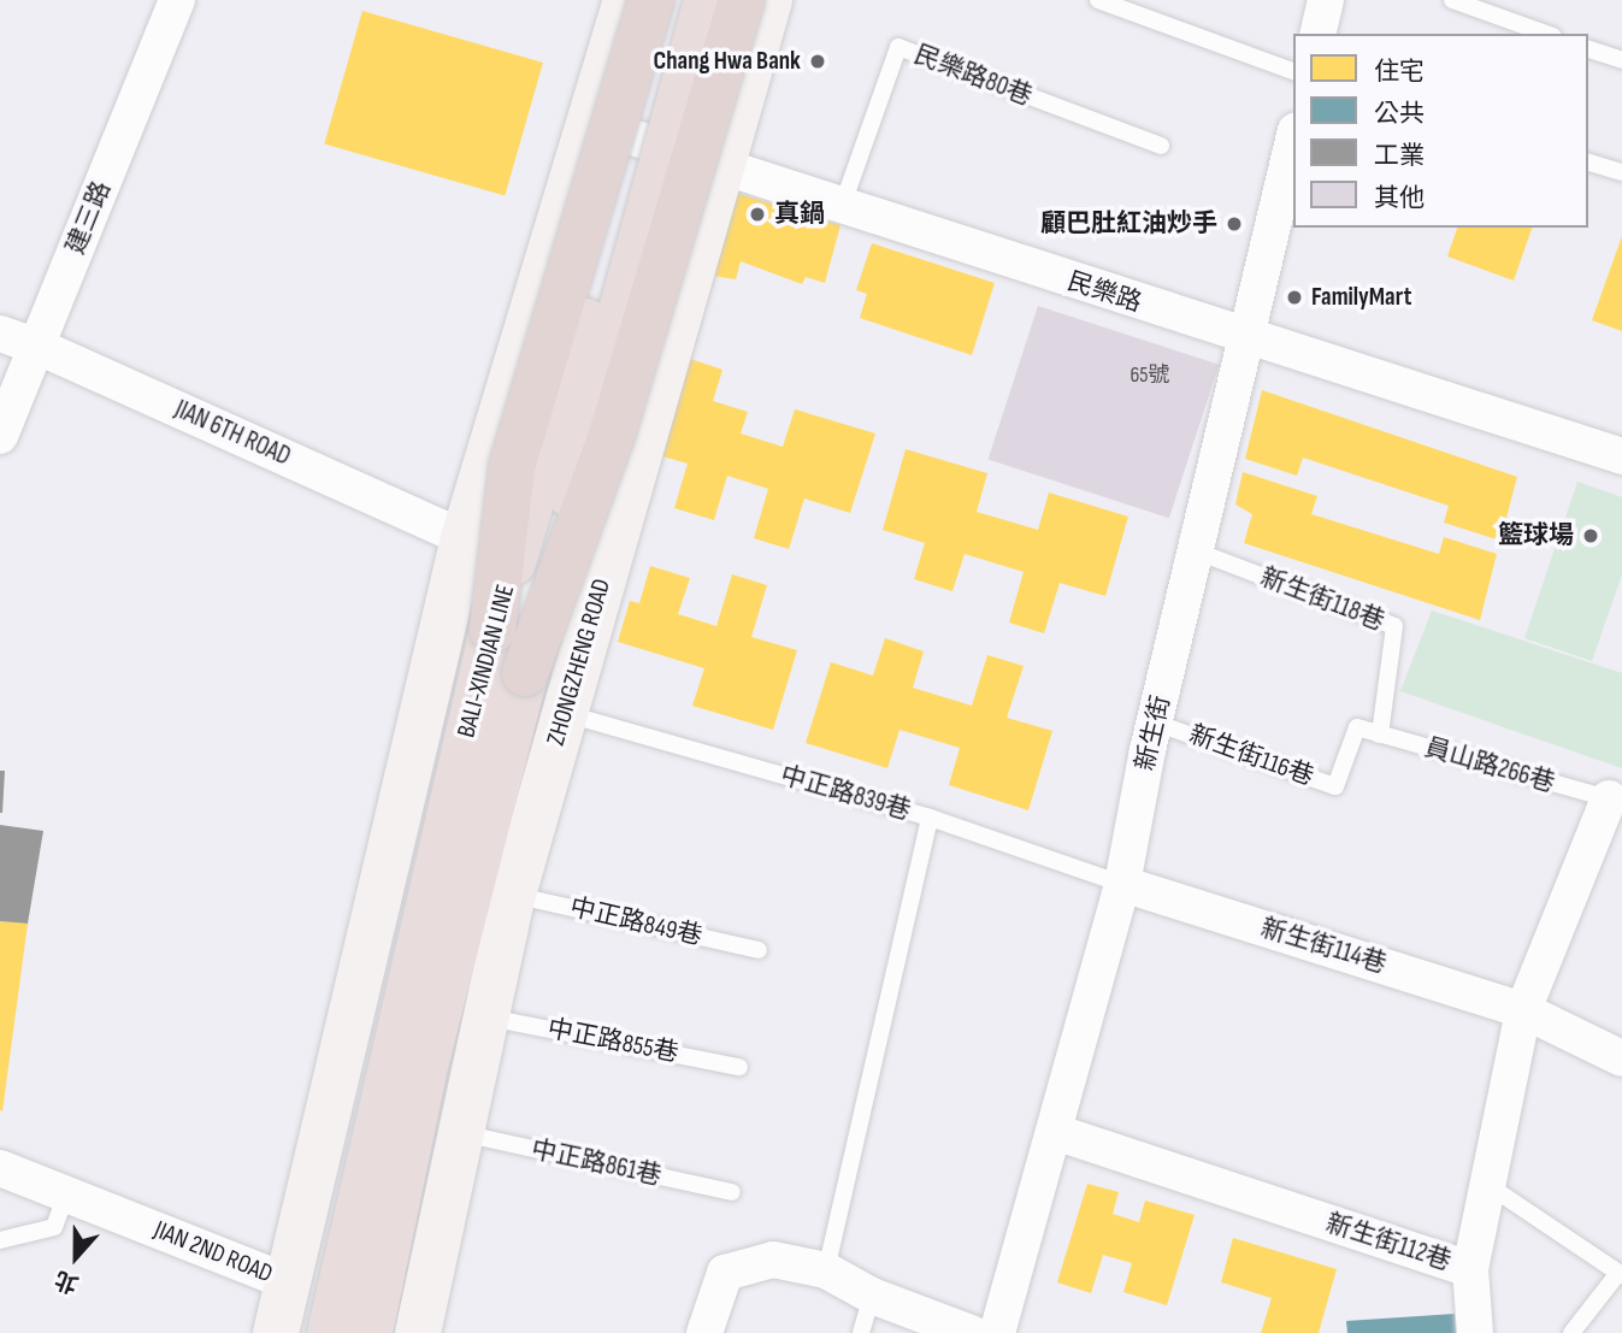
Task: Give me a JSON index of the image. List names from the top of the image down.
{
  "streets": {
    "highway": ["BALI-XINDIAN LINE"],
    "main road": ["ZHONGZHENG ROAD"],
    "street": [
      "建三路",
      "民樂路",
      "JIAN 6TH ROAD",
      "新生街",
      "新生街114巷",
      "新生街112巷",
      "JIAN 2ND ROAD"
    ],
    "lane": [
      "民樂路80巷",
      "新生街118巷",
      "新生街116巷",
      "員山路266巷",
      "中正路839巷",
      "中正路849巷",
      "中正路855巷",
      "中正路861巷"
    ]
  },
  "crossings": [
    ["民樂路80巷", "民樂路"],
    ["建三路", "JIAN 6TH ROAD"],
    ["民樂路", "ZHONGZHENG ROAD"],
    ["民樂路", "新生街"],
    ["新生街118巷", "新生街"],
    ["新生街118巷", "員山路266巷"],
    ["ZHONGZHENG ROAD", "中正路839巷"],
    ["ZHONGZHENG ROAD", "中正路849巷"],
    ["ZHONGZHENG ROAD", "中正路855巷"],
    ["ZHONGZHENG ROAD", "中正路861巷"],
    ["新生街", "新生街116巷"],
    ["新生街", "中正路839巷"],
    ["新生街", "新生街114巷"],
    ["新生街", "新生街112巷"],
    ["新生街116巷", "員山路266巷"],
    ["員山路266巷", "新生街112巷"],
    ["中正路839巷", "新生街114巷"],
    ["新生街114巷", "新生街112巷"]
  ],
  "places": [
    "Chang Hwa Bank",
    "真鍋",
    "顧巴肚紅油炒手",
    "FamilyMart",
    "籃球場"
  ],
  "house_numbers": ["65號"],
  "legend": [
    "住宅",
    "公共",
    "工業",
    "其他"
  ],
  "north": "bottom"
}
